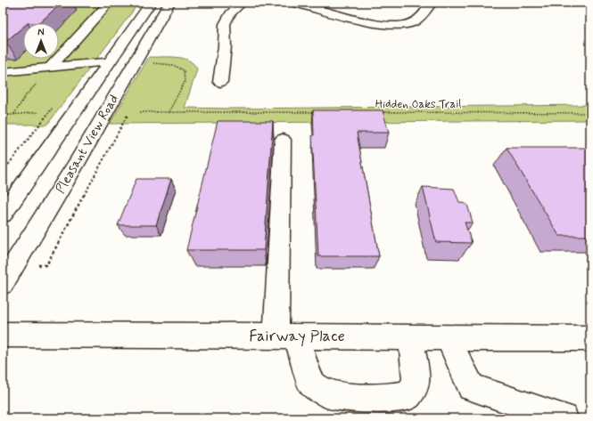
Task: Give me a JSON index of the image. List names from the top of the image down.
{
  "streets": {
    "street": ["Pleasant View Road", "Fairway Place"],
    "path": ["Hidden Oaks Trail"]
  },
  "north": "top"
}
